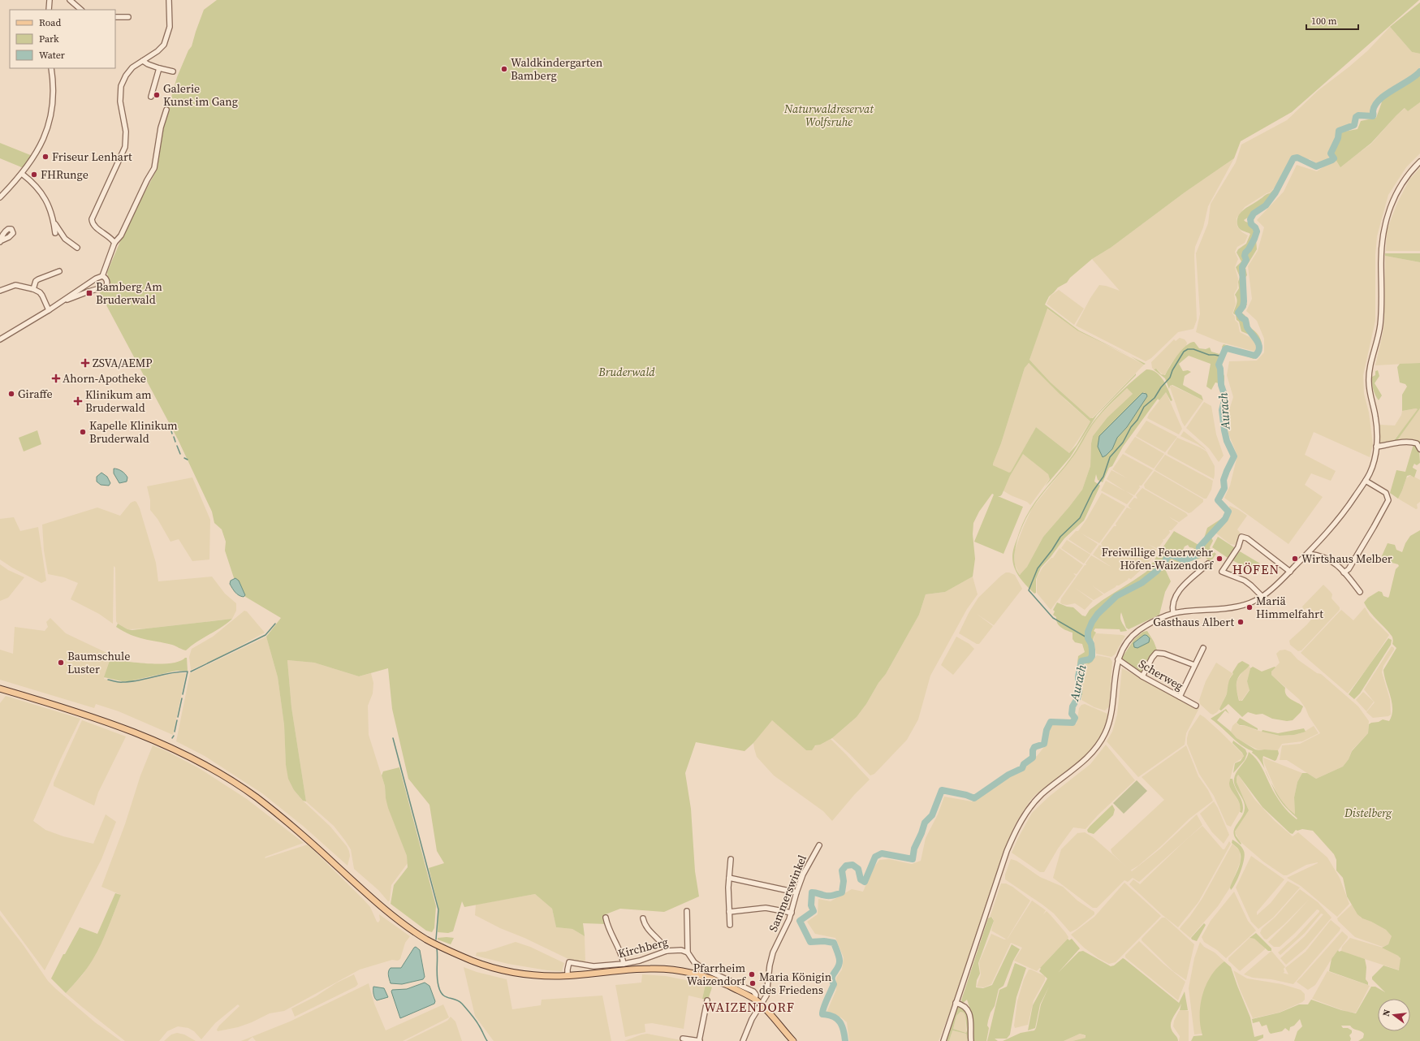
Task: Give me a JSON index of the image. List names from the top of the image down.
{
  "streets": {
    "street": ["Scherweg", "Sammerswinkel", "Kirchberg"]
  },
  "districts": ["HÖFEN", "WAIZENDORF"],
  "water": ["Aurach"],
  "parks": ["Naturwaldreservat Wolfsruhe", "Bruderwald", "Distelberg"],
  "places": {
    "other": [
      "Waldkindergarten Bamberg",
      "Galerie Kunst im Gang",
      "Friseur Lenhart",
      "FHRunge",
      "Giraffe",
      "Kapelle Klinikum Bruderwald",
      "Freiwillige Feuerwehr Höfen-Waizendorf",
      "Wirtshaus Melber",
      "Mariä Himmelfahrt",
      "Gasthaus Albert",
      "Baumschule Luster",
      "Pfarrheim Waizendorf",
      "Maria Königin des Friedens"
    ],
    "transit": ["Bamberg Am Bruderwald"],
    "health": ["ZSVA/AEMP", "Ahorn-Apotheke", "Klinikum am Bruderwald"]
  },
  "legend": ["Road", "Park", "Water"],
  "scale_bar": "100 m",
  "north": "left"
}
